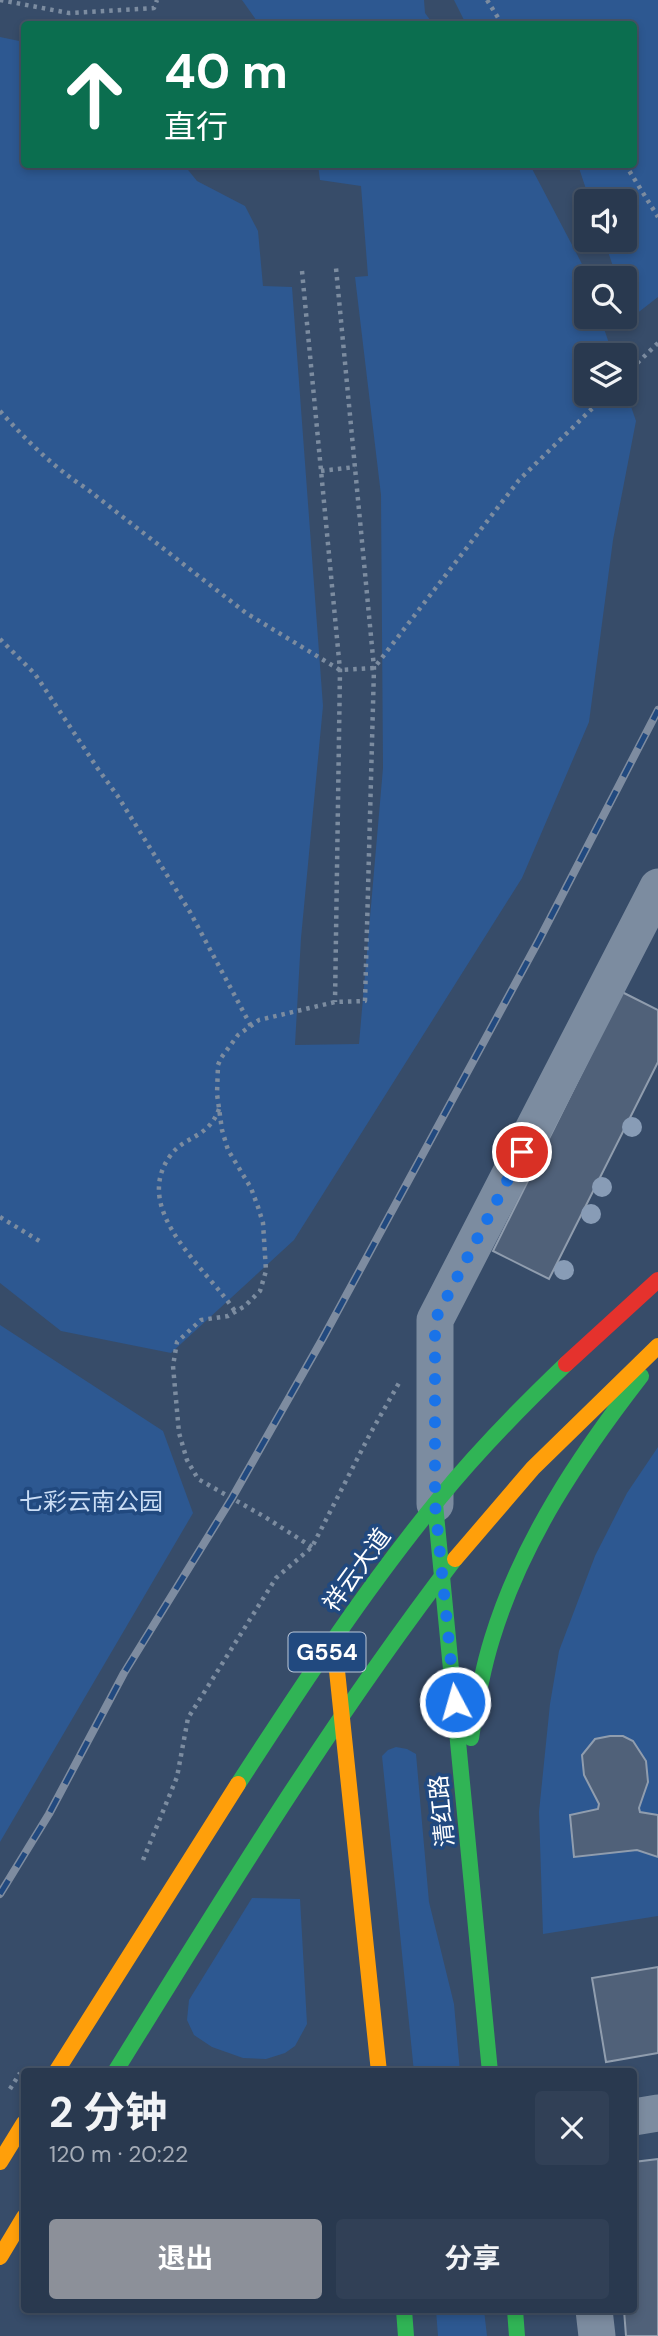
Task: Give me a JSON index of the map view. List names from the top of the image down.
{
  "streets": {
    "main road": ["祥云大道", "G554", "清红路"]
  },
  "crossings": [
    ["祥云大道", "清红路"],
    ["G554", "清红路"]
  ],
  "parks": ["七彩云南公园"],
  "page": {
    "turn": ["40 m", "直行"],
    "heading": ["2 分钟", "120 m · 20:22"],
    "buttons": ["退出", "分享"]
  }
}
